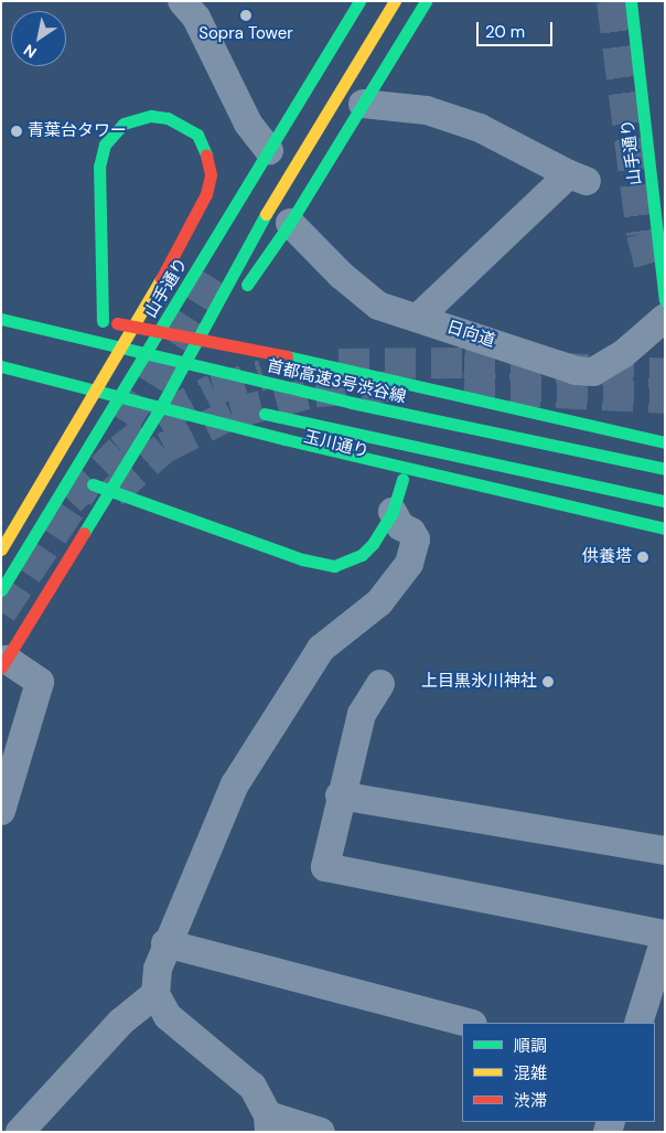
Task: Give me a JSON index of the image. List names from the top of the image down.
{
  "streets": {
    "main road": ["山手通り", "首都高速3号渋谷線", "玉川通り"],
    "street": ["日向道"]
  },
  "places": [
    "Sopra Tower",
    "青葉台タワー",
    "供養塔",
    "上目黒氷川神社"
  ],
  "legend": ["順調", "混雑", "渋滞"],
  "scale_bar": "20 m",
  "north": "bottom left"
}
